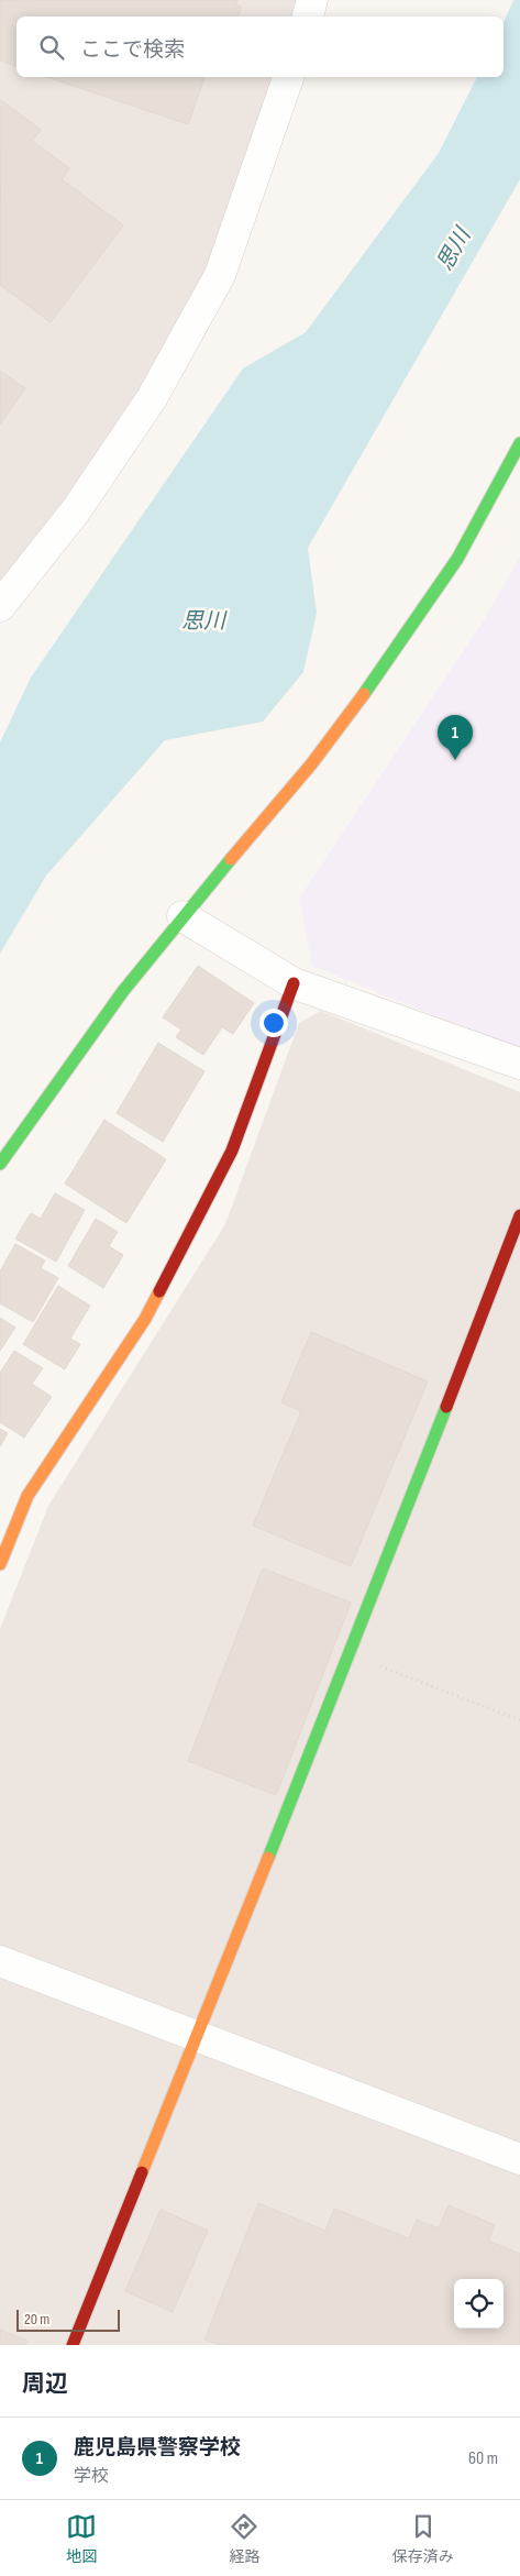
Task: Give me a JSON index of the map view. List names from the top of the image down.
{
  "water": ["思川"],
  "scale_bar": "20 m",
  "page": {
    "search": "ここで検索",
    "pins": "1",
    "scale": "20 m",
    "heading": "周辺",
    "list": [
      {
        "mark": "1",
        "name": "鹿児島県警察学校",
        "note": "学校",
        "value": "60 m"
      }
    ],
    "nav": ["地図", "経路", "保存済み"]
  }
}
